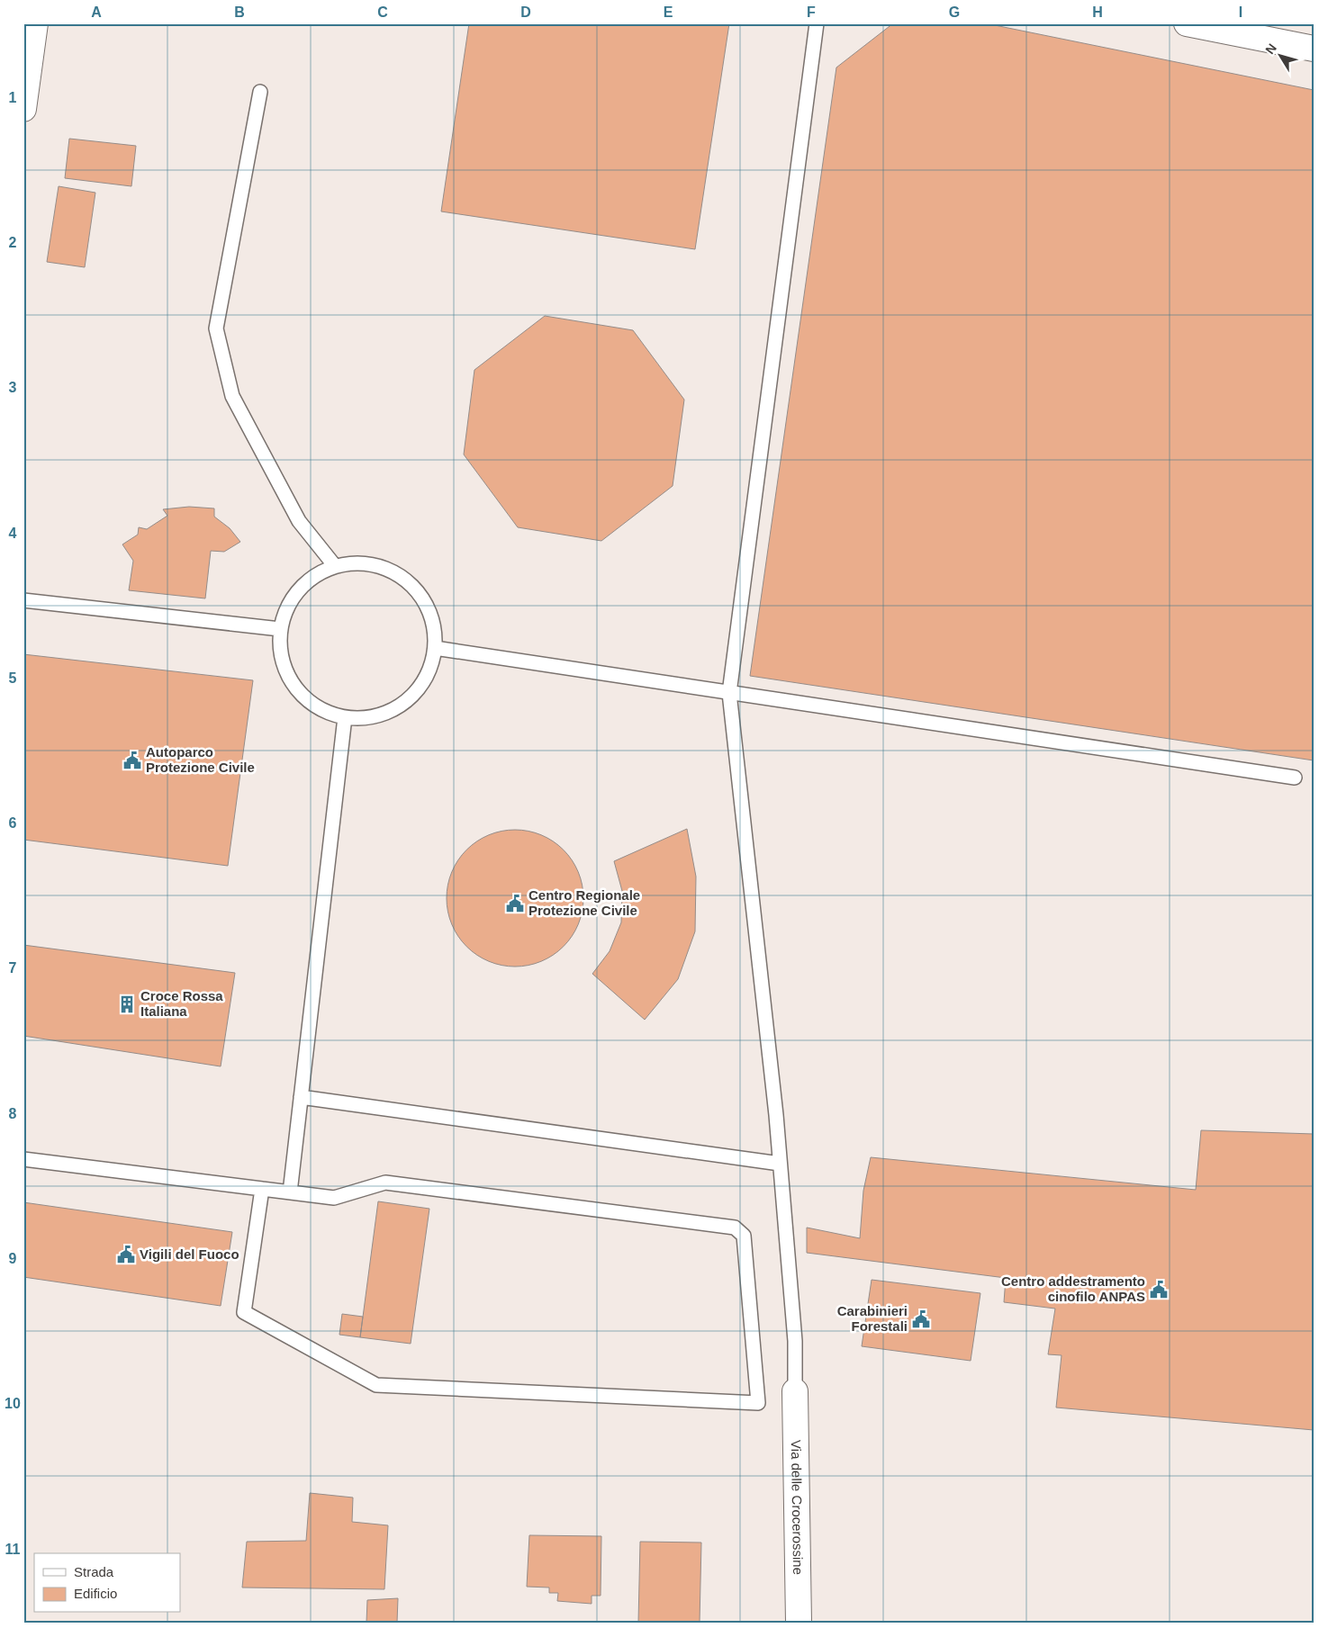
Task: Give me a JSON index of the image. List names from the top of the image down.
{
  "streets": {
    "street": ["Via delle Crocerossine"]
  },
  "places": {
    "public building": [
      "Autoparco Protezione Civile",
      "Centro Regionale Protezione Civile",
      "Vigili del Fuoco",
      "Centro addestramento cinofilo ANPAS",
      "Carabinieri Forestali"
    ],
    "building": ["Croce Rossa Italiana"]
  },
  "legend": ["Strada", "Edificio"],
  "north": "top left",
  "grid": {
    "columns": [
      "A",
      "B",
      "C",
      "D",
      "E",
      "F",
      "G",
      "H",
      "I"
    ],
    "rows": [
      "1",
      "2",
      "3",
      "4",
      "5",
      "6",
      "7",
      "8",
      "9",
      "10",
      "11"
    ]
  }
}
